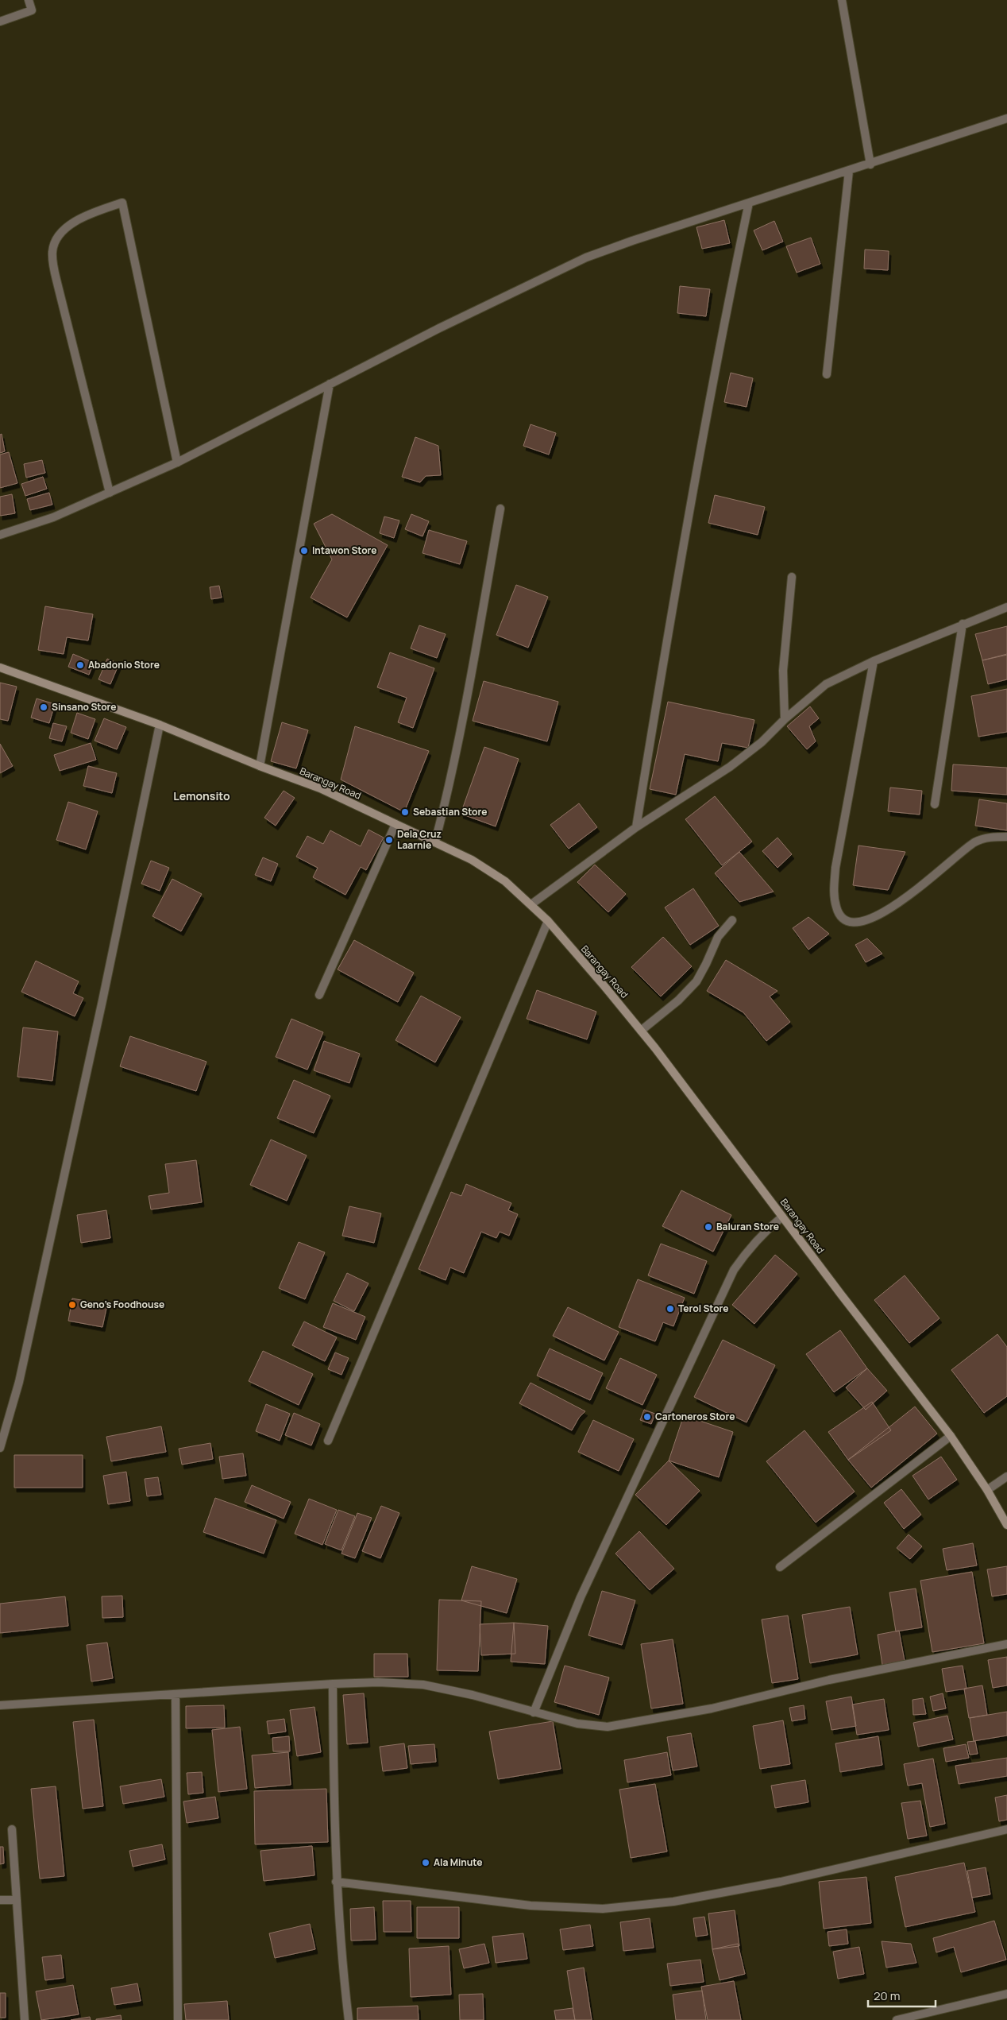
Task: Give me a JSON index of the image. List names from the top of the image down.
{
  "streets": {
    "street": ["Barangay Road"]
  },
  "districts": ["Lemonsito"],
  "places": [
    "Intawon Store",
    "Abadonio Store",
    "Sinsano Store",
    "Sebastian Store",
    "Dela Cruz Laarnie",
    "Baluran Store",
    "Geno's Foodhouse",
    "Terol Store",
    "Cartoneros Store",
    "Ala Minute"
  ],
  "scale_bar": "20 m"
}
